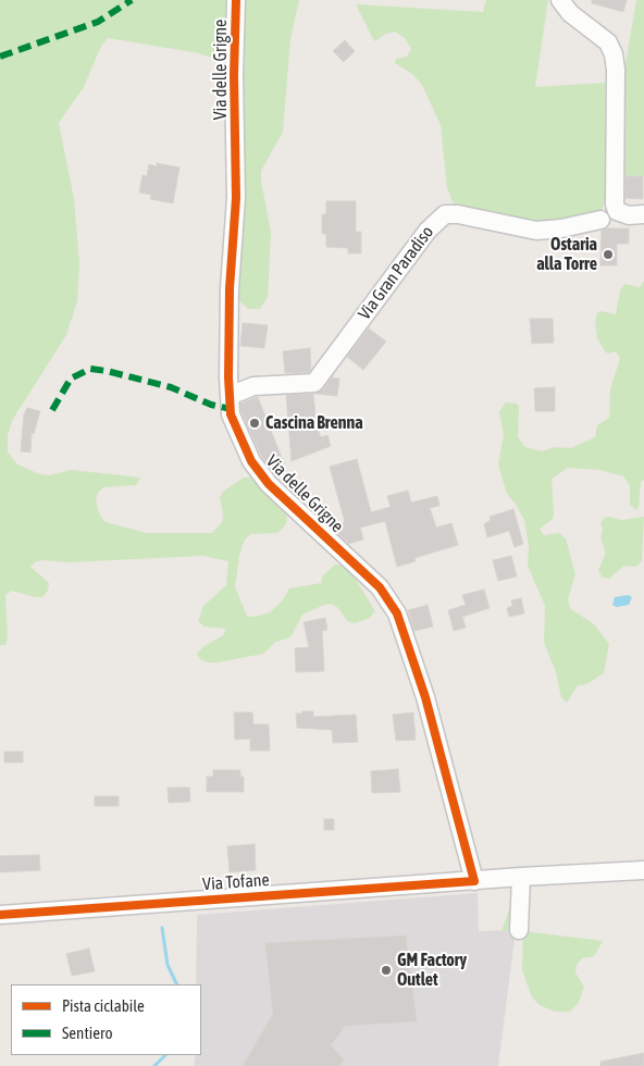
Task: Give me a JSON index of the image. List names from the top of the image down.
{
  "streets": {
    "street": ["Via delle Grigne", "Via Gran Paradiso", "Via Tofane"]
  },
  "crossings": [
    ["Via delle Grigne", "Via Gran Paradiso"],
    ["Via delle Grigne", "Via Tofane"]
  ],
  "places": ["Ostaria alla Torre", "Cascina Brenna", "GM Factory Outlet"],
  "legend": ["Pista ciclabile", "Sentiero"]
}
